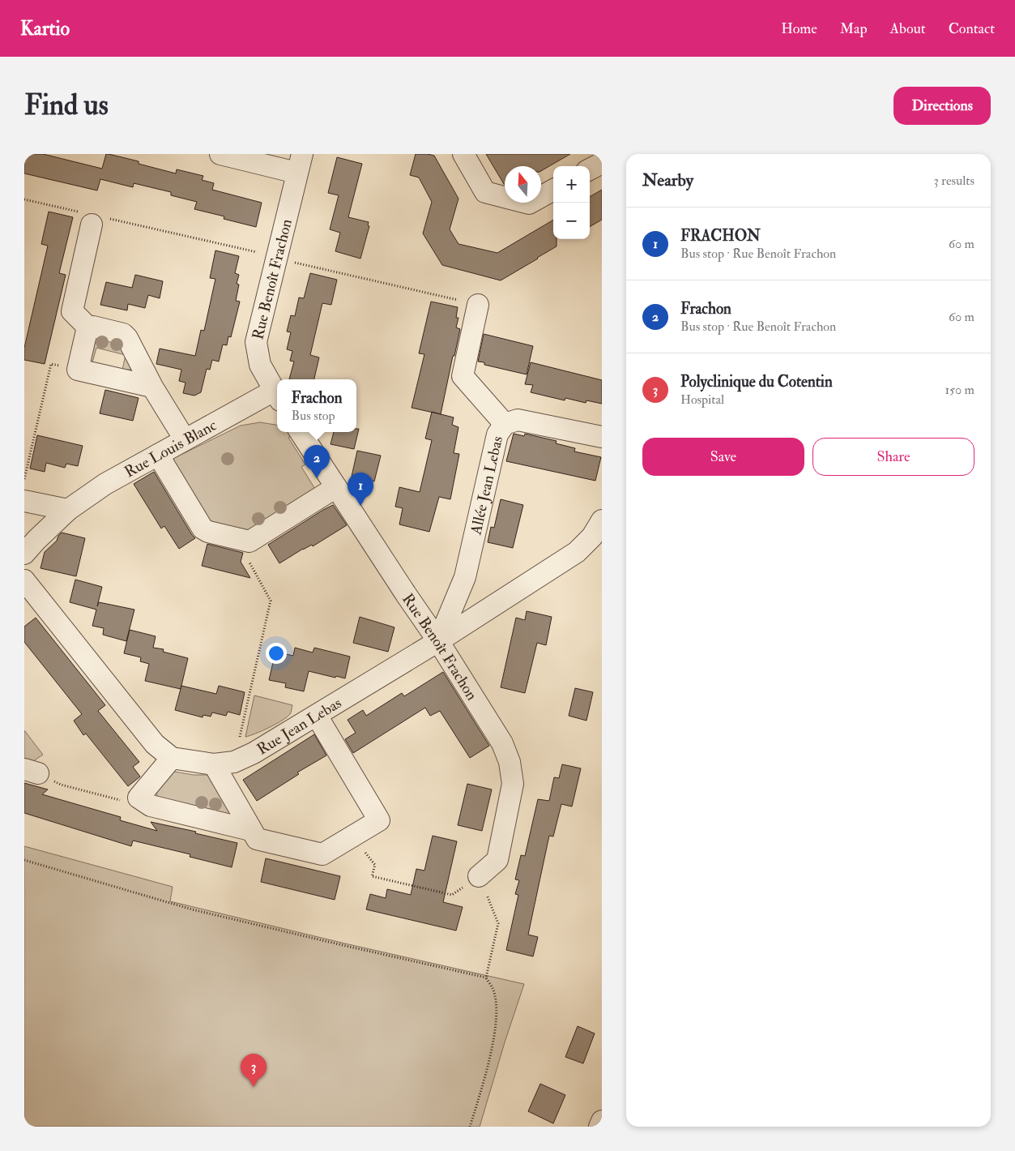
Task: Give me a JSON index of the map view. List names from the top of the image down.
{
  "streets": {
    "street": [
      "Rue Benoît Frachon",
      "Rue Louis Blanc",
      "Allée Jean Lebas",
      "Rue Jean Lebas"
    ]
  },
  "crossings": [
    ["Rue Benoît Frachon", "Rue Louis Blanc"],
    ["Rue Benoît Frachon", "Allée Jean Lebas"],
    ["Rue Benoît Frachon", "Rue Jean Lebas"],
    ["Allée Jean Lebas", "Rue Jean Lebas"]
  ],
  "north": "top",
  "page": {
    "header": "Kartio",
    "nav": [
      "Home",
      "Map",
      "About",
      "Contact"
    ],
    "buttons": [
      "Directions",
      ["Save", "Share"]
    ],
    "title": "Find us",
    "heading": ["Nearby", "3 results"],
    "map_buttons": ["+", "−"],
    "list": [
      {
        "mark": "1",
        "name": "FRACHON",
        "note": "Bus stop · Rue Benoît Frachon",
        "value": "60 m"
      },
      {
        "mark": "2",
        "name": "Frachon",
        "note": "Bus stop · Rue Benoît Frachon",
        "value": "60 m"
      },
      {
        "mark": "3",
        "name": "Polyclinique du Cotentin",
        "note": "Hospital",
        "value": "150 m"
      }
    ],
    "popup": ["Frachon", "Bus stop"],
    "pins": ["2", "1", "3"]
  }
}
